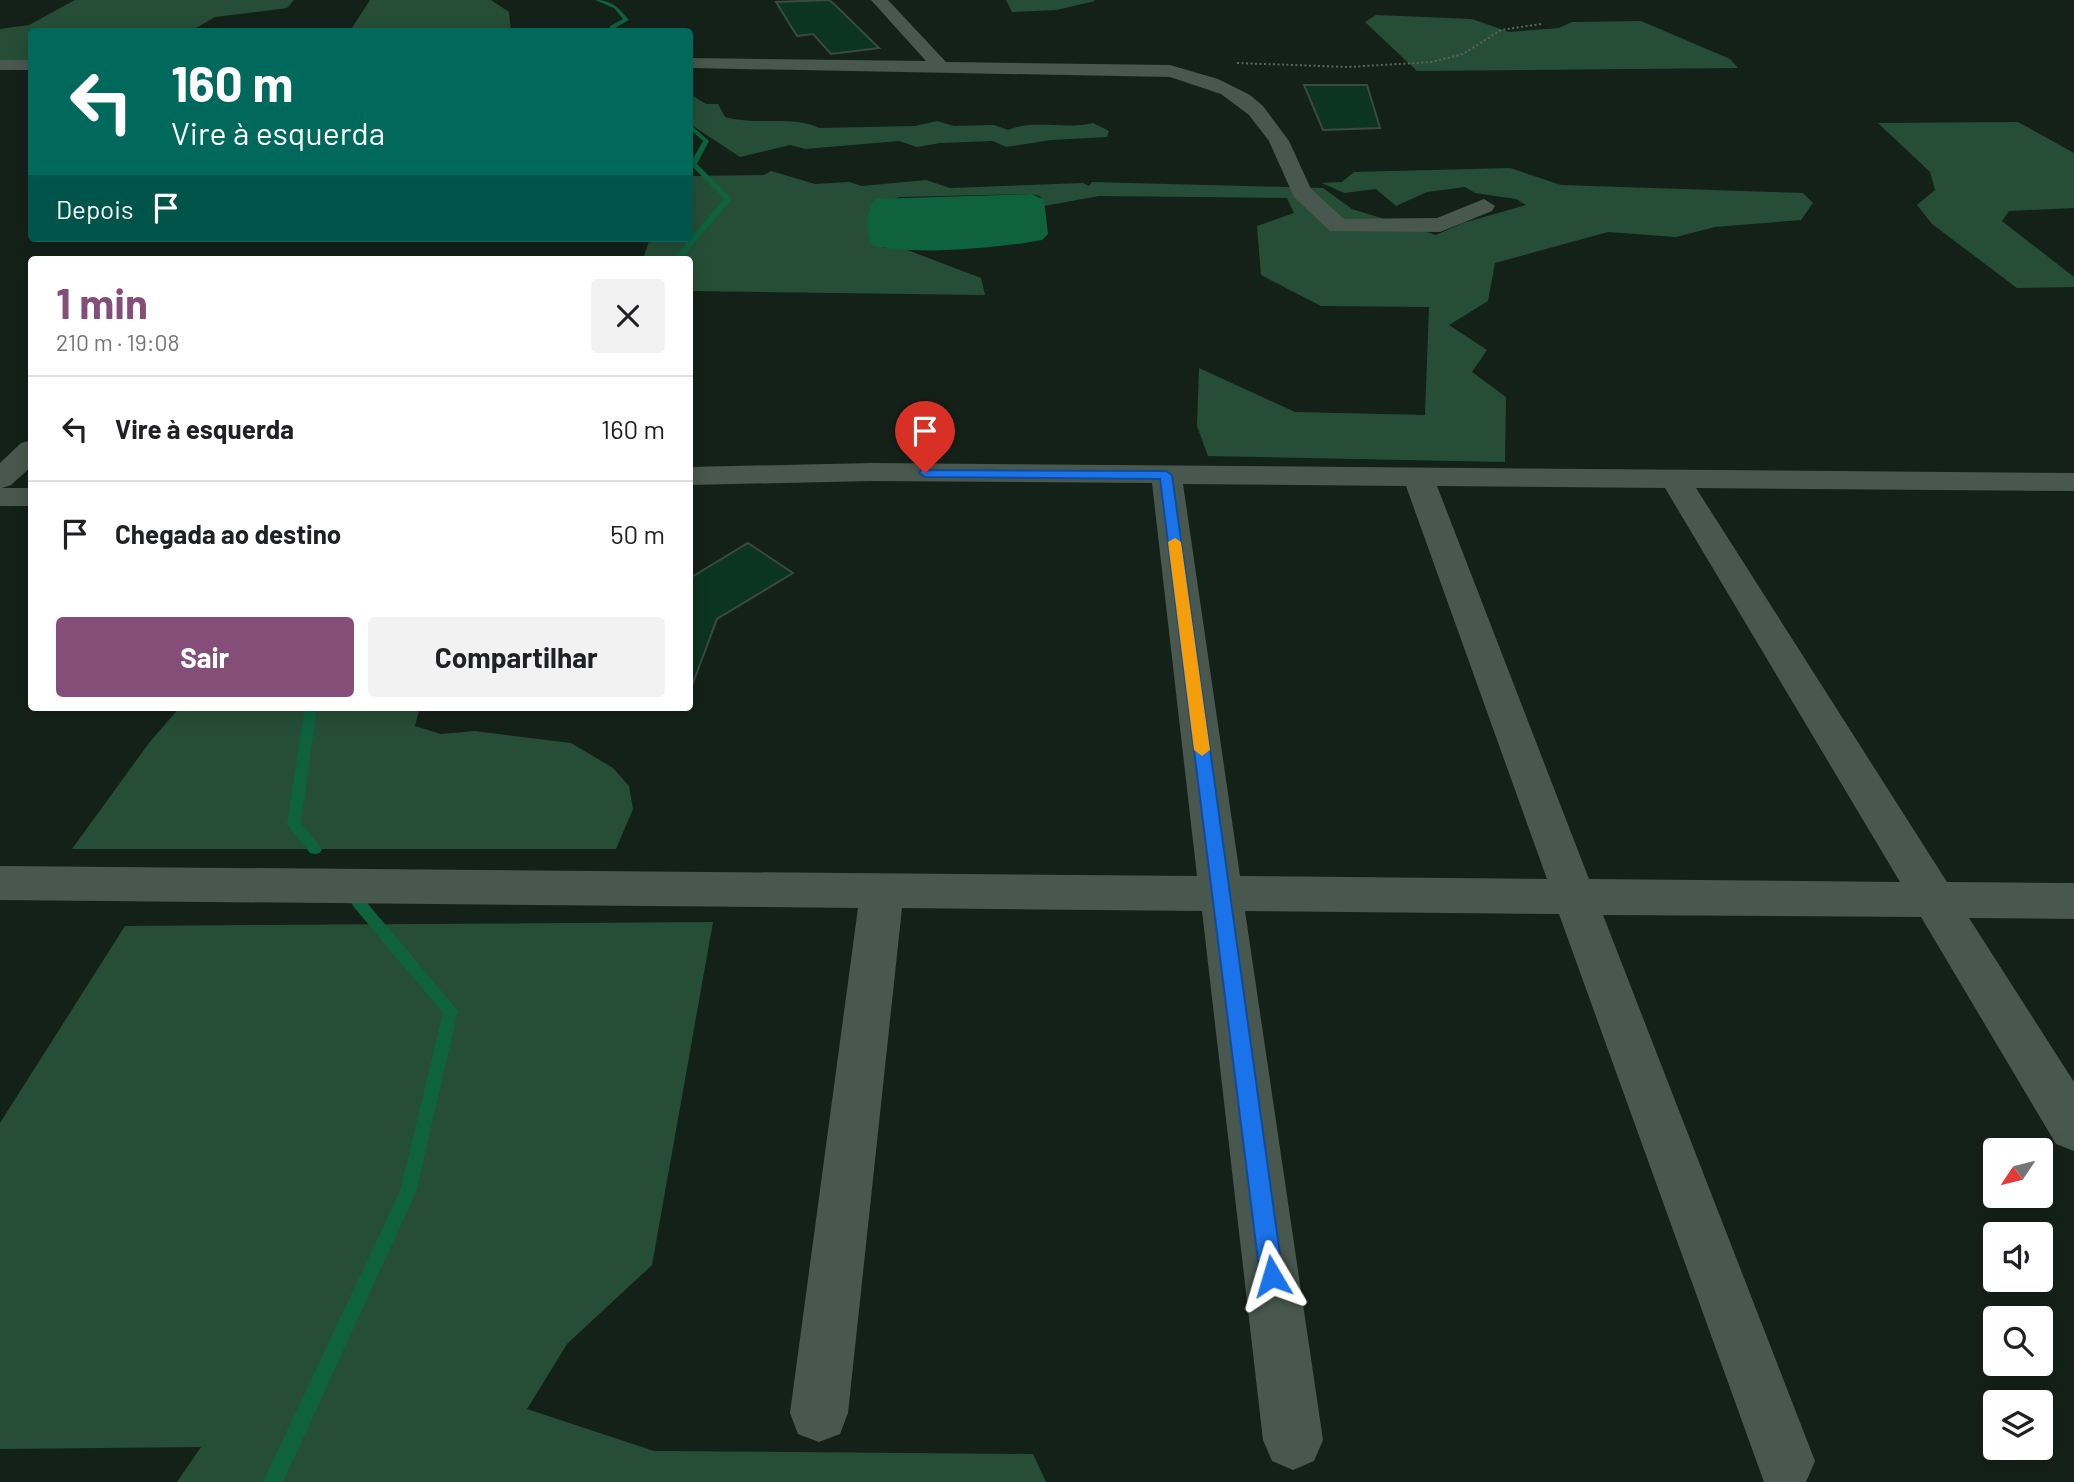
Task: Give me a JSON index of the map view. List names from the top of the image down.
{
  "north": "bottom left",
  "page": {
    "turn": ["160 m", "Vire à esquerda"],
    "then": "Depois",
    "heading": ["1 min", "210 m · 19:08"],
    "list": [
      {
        "name": "Vire à esquerda",
        "value": "160 m"
      },
      {
        "name": "Chegada ao destino",
        "value": "50 m"
      }
    ],
    "buttons": ["Sair", "Compartilhar"]
  }
}
